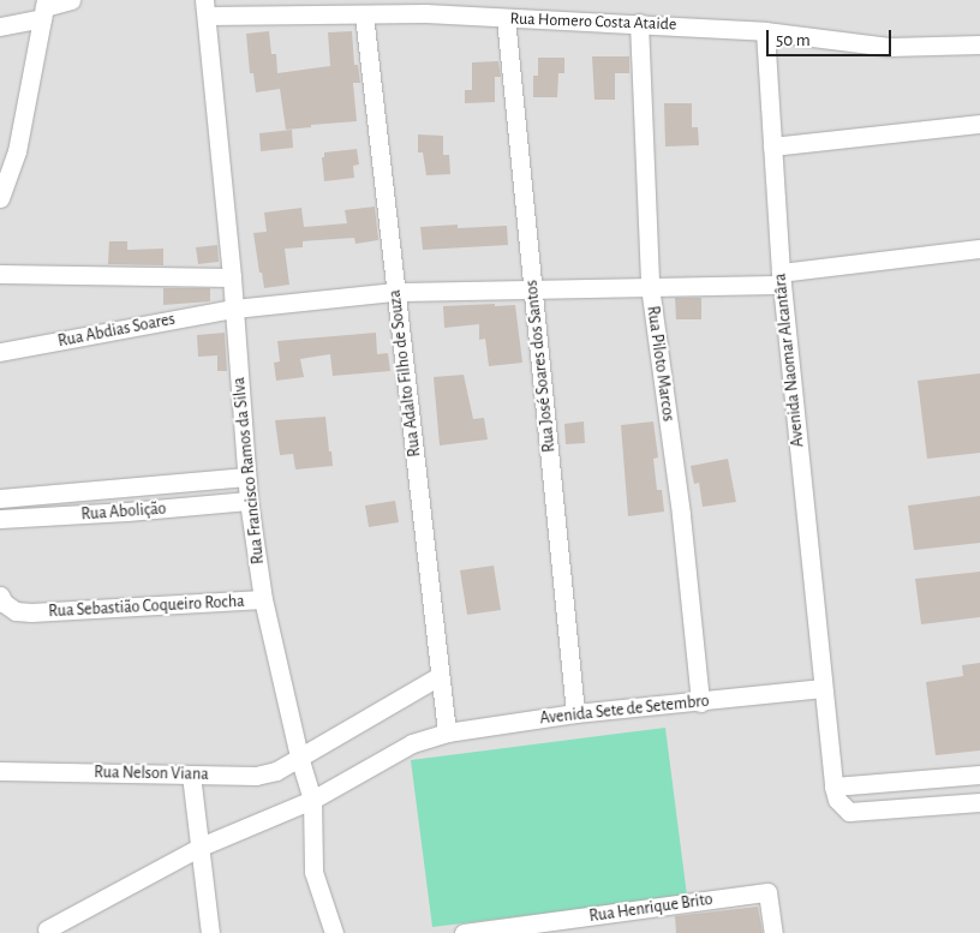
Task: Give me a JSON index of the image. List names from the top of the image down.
{
  "streets": {
    "street": [
      "Rua Homero Costa Ataide",
      "Rua Abdias Soares",
      "Avenida Naomar Alcantâra",
      "Rua Piloto Marcos",
      "Rua José Soares dos Santos",
      "Rua Adalto Filho de Souza",
      "Rua Francisco Ramos da Silva",
      "Rua Abolição",
      "Rua Sebastião Coqueiro Rocha",
      "Avenida Sete de Setembro",
      "Rua Nelson Viana",
      "Rua Henrique Brito"
    ]
  },
  "crossings": [
    ["Rua Homero Costa Ataide", "Avenida Naomar Alcantâra"],
    ["Rua Homero Costa Ataide", "Rua Piloto Marcos"],
    ["Rua Homero Costa Ataide", "Rua José Soares dos Santos"],
    ["Rua Homero Costa Ataide", "Rua Adalto Filho de Souza"],
    ["Rua Homero Costa Ataide", "Rua Francisco Ramos da Silva"],
    ["Rua Abdias Soares", "Avenida Naomar Alcantâra"],
    ["Rua Abdias Soares", "Rua Piloto Marcos"],
    ["Rua Abdias Soares", "Rua José Soares dos Santos"],
    ["Rua Abdias Soares", "Rua Adalto Filho de Souza"],
    ["Rua Abdias Soares", "Rua Francisco Ramos da Silva"],
    ["Avenida Naomar Alcantâra", "Avenida Sete de Setembro"],
    ["Rua Piloto Marcos", "Avenida Sete de Setembro"],
    ["Rua José Soares dos Santos", "Avenida Sete de Setembro"],
    ["Rua Adalto Filho de Souza", "Avenida Sete de Setembro"],
    ["Rua Adalto Filho de Souza", "Rua Nelson Viana"],
    ["Rua Francisco Ramos da Silva", "Rua Abolição"],
    ["Rua Francisco Ramos da Silva", "Rua Sebastião Coqueiro Rocha"],
    ["Rua Francisco Ramos da Silva", "Avenida Sete de Setembro"],
    ["Rua Francisco Ramos da Silva", "Rua Nelson Viana"]
  ],
  "scale_bar": "50 m"
}
